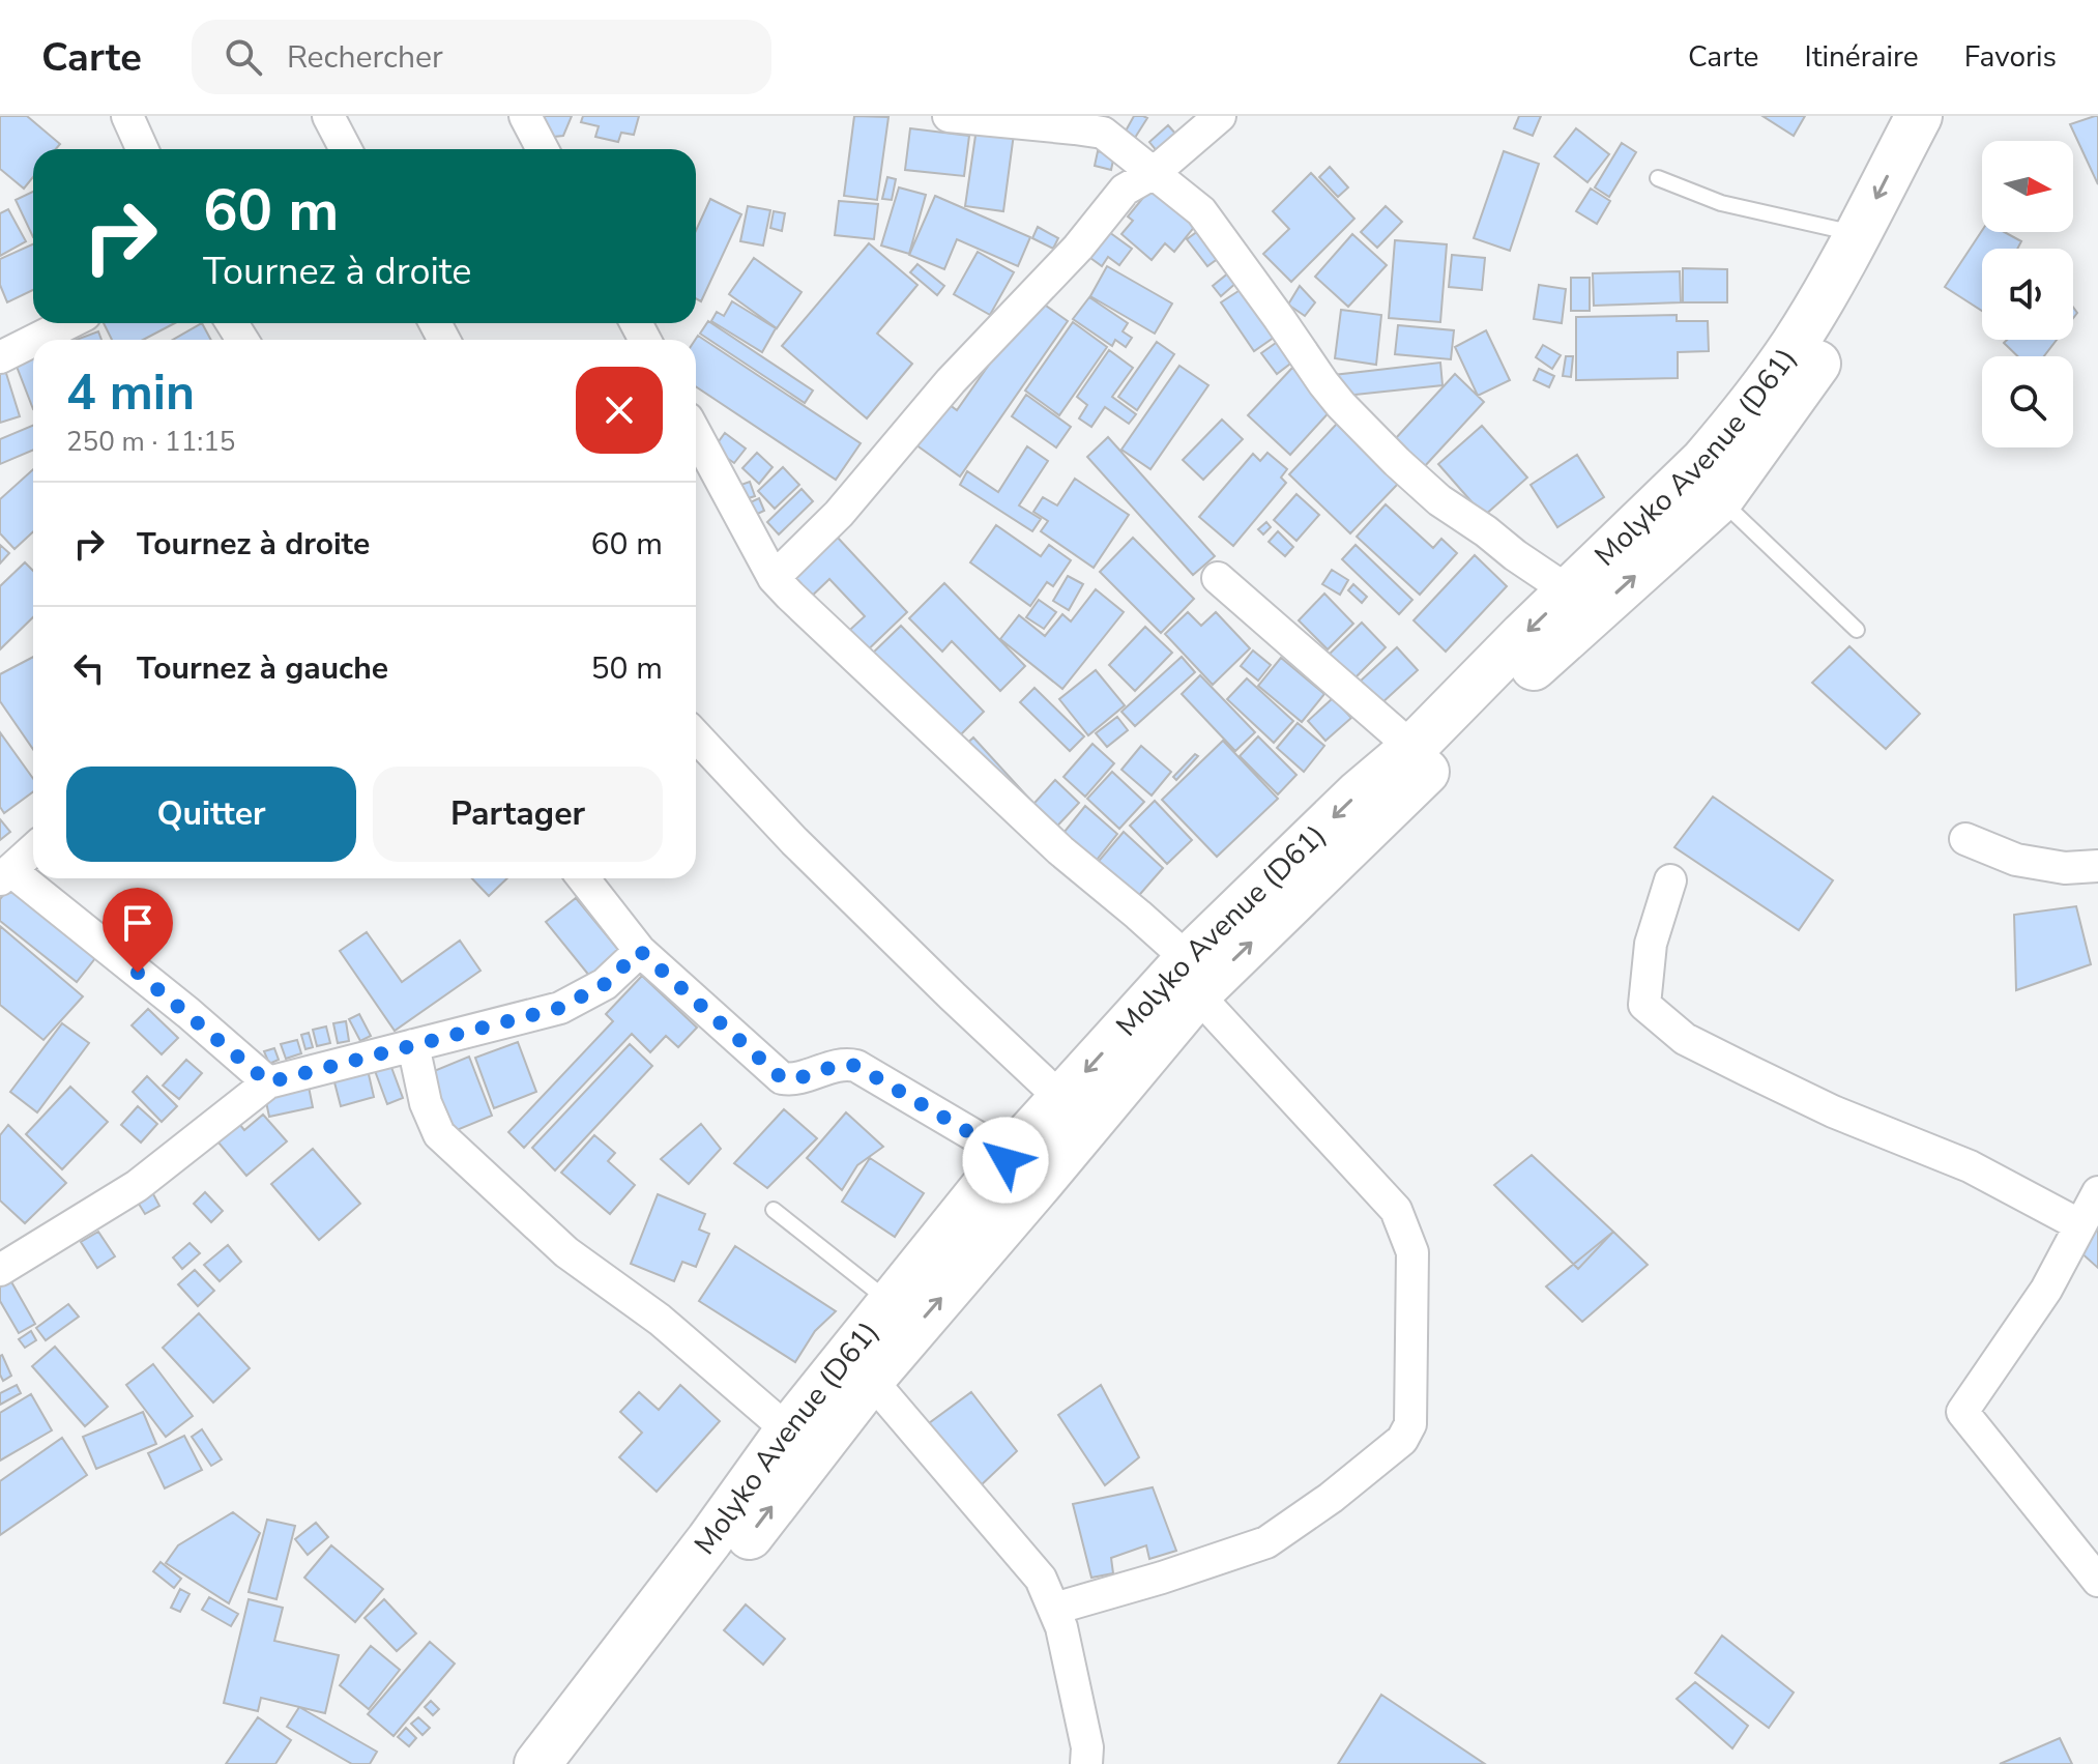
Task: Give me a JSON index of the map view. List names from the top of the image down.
{
  "streets": {
    "highway": ["Molyko Avenue (D61)"]
  },
  "north": "right",
  "page": {
    "header": "Carte",
    "search": "Rechercher",
    "nav": ["Carte", "Itinéraire", "Favoris"],
    "turn": ["60 m", "Tournez à droite"],
    "heading": ["4 min", "250 m · 11:15"],
    "list": [
      {
        "name": "Tournez à droite",
        "value": "60 m"
      },
      {
        "name": "Tournez à gauche",
        "value": "50 m"
      }
    ],
    "buttons": ["Quitter", "Partager"]
  }
}
